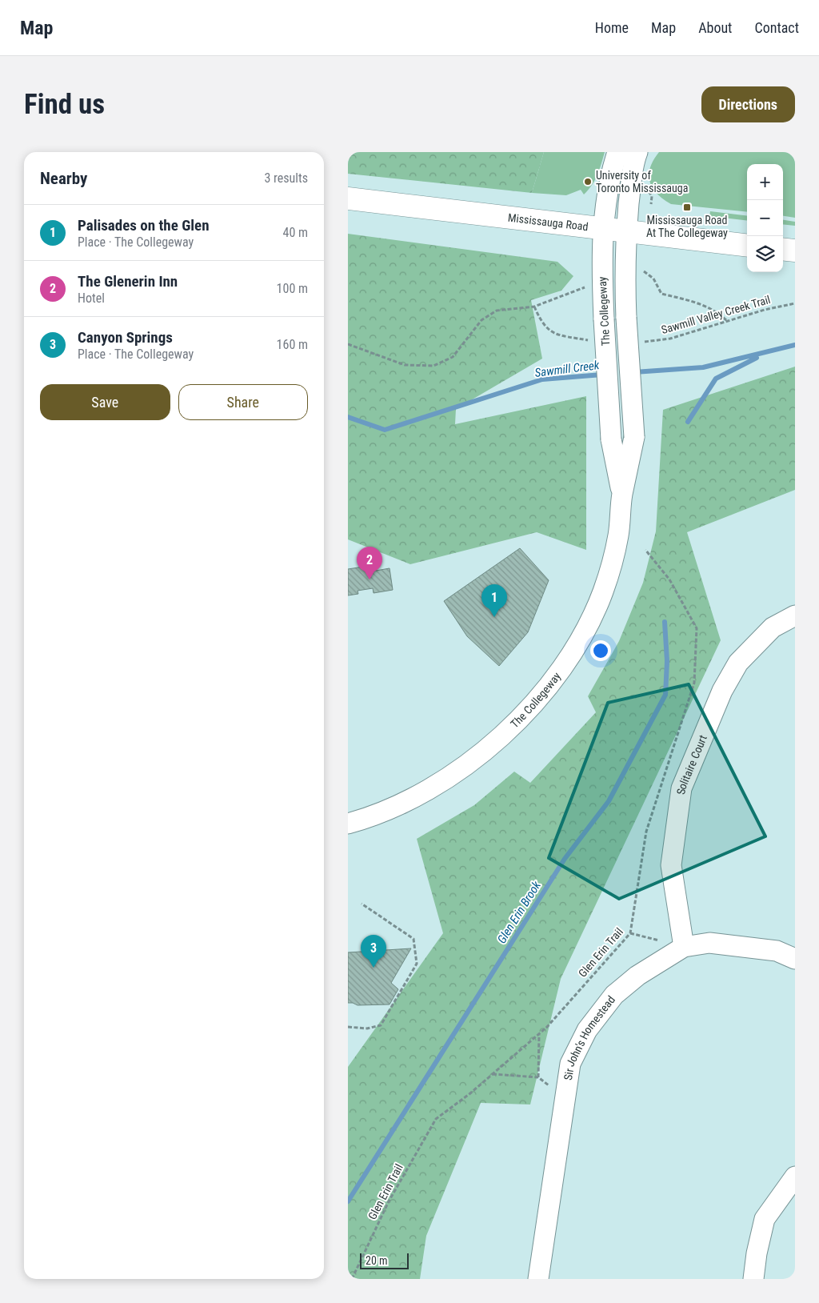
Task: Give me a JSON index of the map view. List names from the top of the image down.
{
  "streets": {
    "main road": ["Mississauga Road"],
    "street": ["The Collegeway", "Solitaire Court", "Sir John's Homestead"],
    "path": ["Sawmill Valley Creek Trail", "Glen Erin Trail"]
  },
  "crossings": [
    ["Mississauga Road", "The Collegeway"],
    ["Solitaire Court", "Sir John's Homestead"]
  ],
  "water": ["Sawmill Creek", "Glen Erin Brook"],
  "places": {
    "other": ["University of Toronto Mississauga"],
    "transit": ["Mississauga Road At The Collegeway"]
  },
  "scale_bar": "20 m",
  "page": {
    "header": "Map",
    "nav": [
      "Home",
      "Map",
      "About",
      "Contact"
    ],
    "buttons": [
      "Directions",
      ["Save", "Share"]
    ],
    "title": "Find us",
    "heading": ["Nearby", "3 results"],
    "map_buttons": ["+", "−"],
    "list": [
      {
        "mark": "1",
        "name": "Palisades on the Glen",
        "note": "Place · The Collegeway",
        "value": "40 m"
      },
      {
        "mark": "2",
        "name": "The Glenerin Inn",
        "note": "Hotel",
        "value": "100 m"
      },
      {
        "mark": "3",
        "name": "Canyon Springs",
        "note": "Place · The Collegeway",
        "value": "160 m"
      }
    ],
    "pins": ["2", "1", "3"],
    "scale": "20 m"
  }
}
